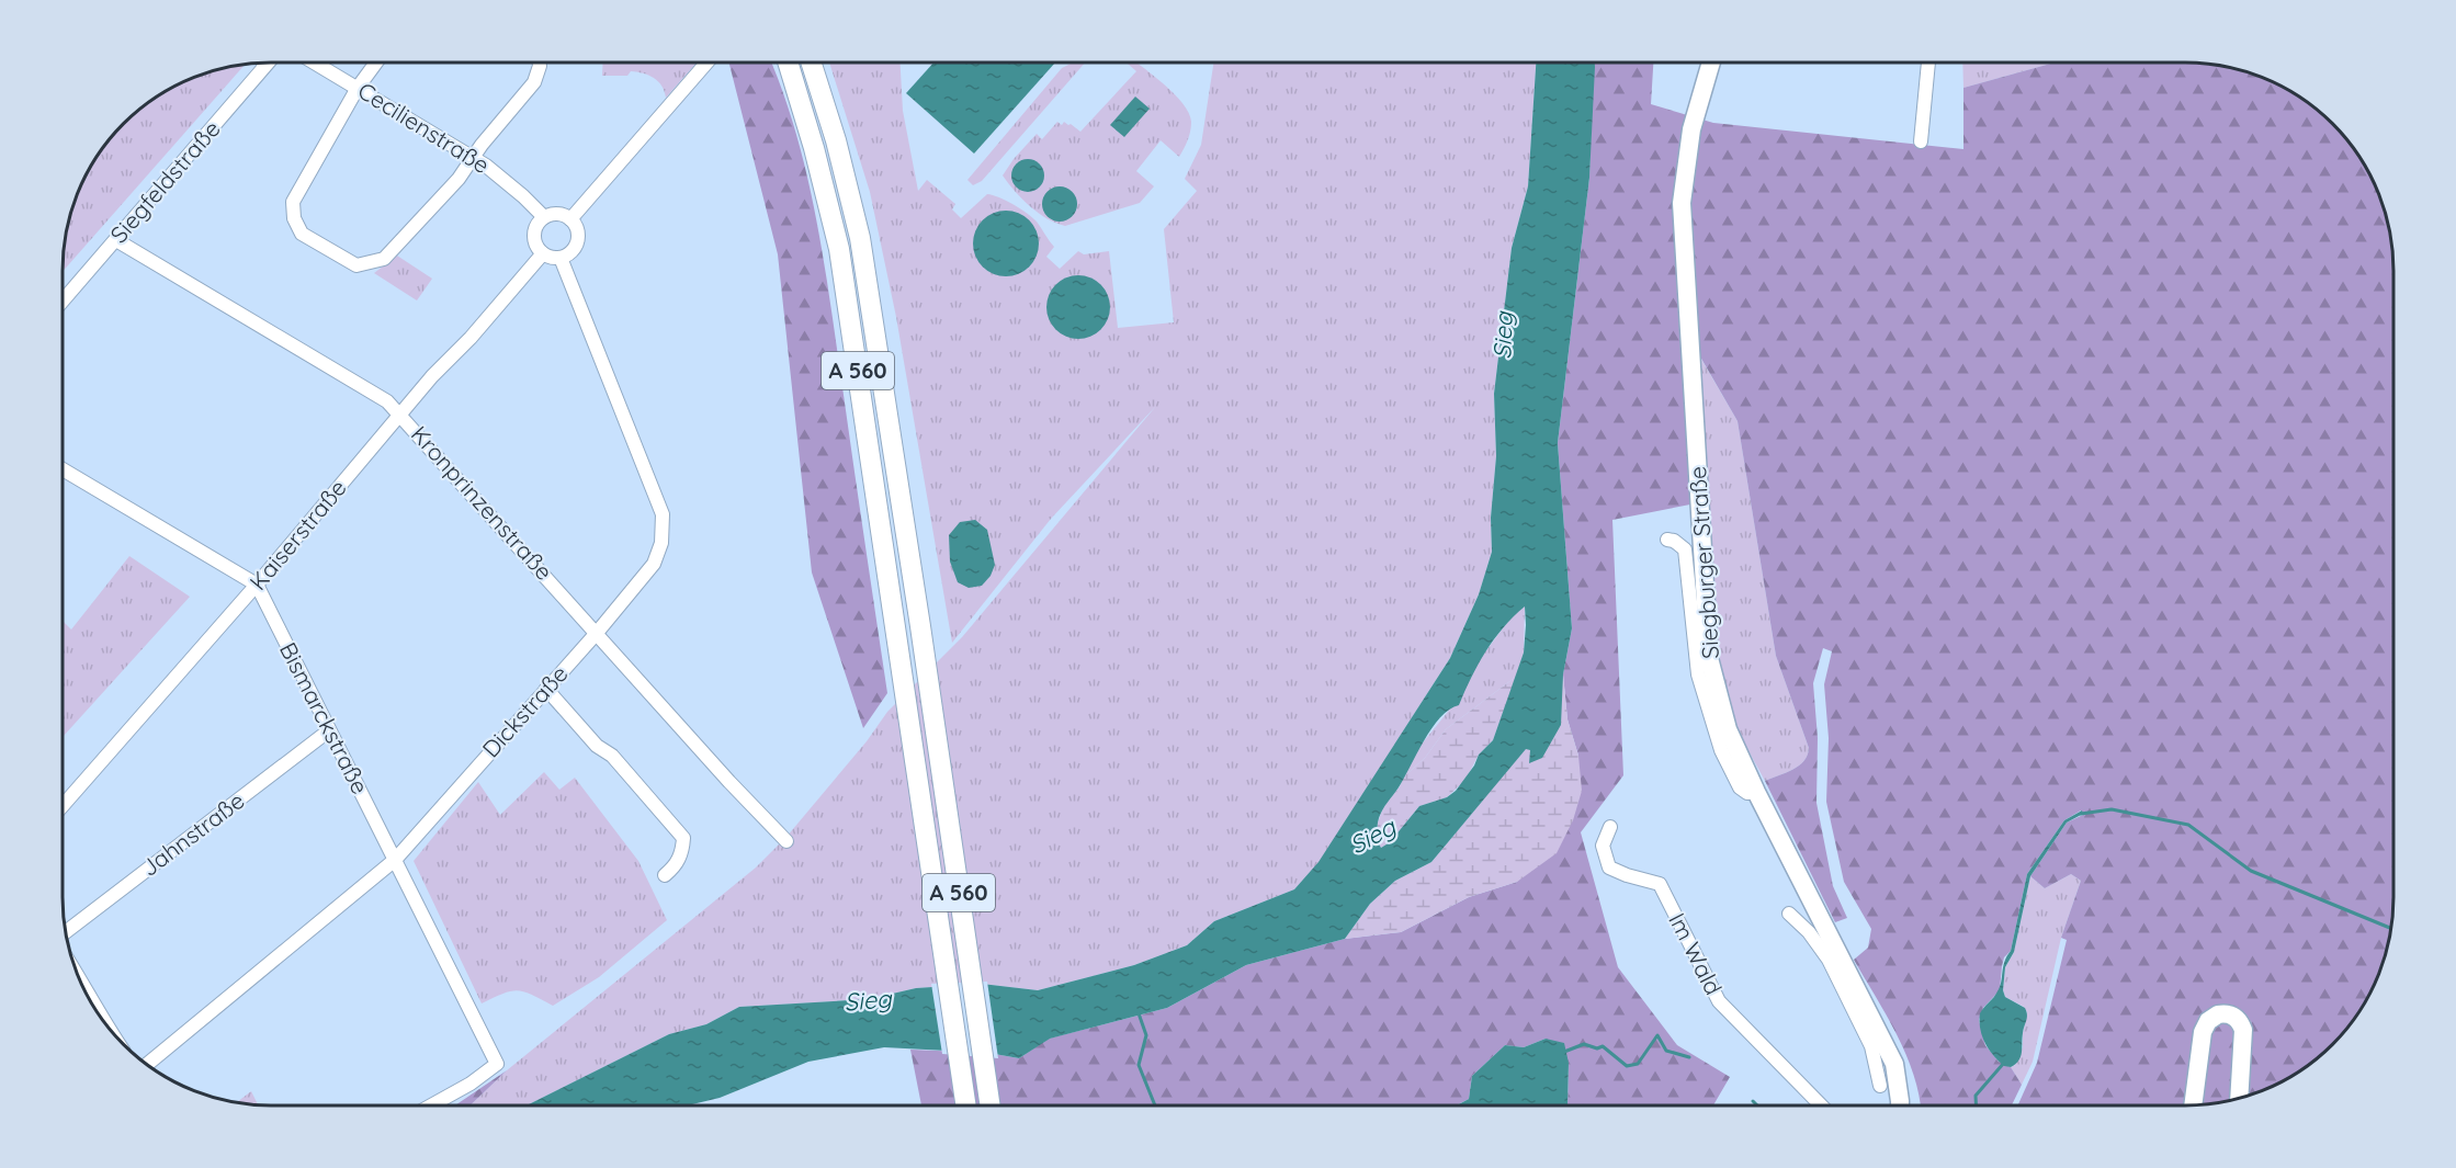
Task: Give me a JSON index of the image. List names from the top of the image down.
{
  "streets": {
    "highway": ["A 560"],
    "main road": ["Siegburger Straße"],
    "street": [
      "Cecilienstraße",
      "Siegfeldstraße",
      "Kronprinzenstraße",
      "Kaiserstraße",
      "Dickstraße",
      "Bismarckstraße",
      "Jahnstraße",
      "Im Wald"
    ]
  },
  "crossings": [
    ["Cecilienstraße", "Kaiserstraße"],
    ["Cecilienstraße", "Dickstraße"],
    ["Siegfeldstraße", "Kronprinzenstraße"],
    ["Kronprinzenstraße", "Kaiserstraße"],
    ["Kronprinzenstraße", "Dickstraße"],
    ["Kaiserstraße", "Dickstraße"],
    ["Kaiserstraße", "Bismarckstraße"],
    ["Dickstraße", "Bismarckstraße"],
    ["Bismarckstraße", "Jahnstraße"]
  ],
  "water": ["Sieg"]
}
